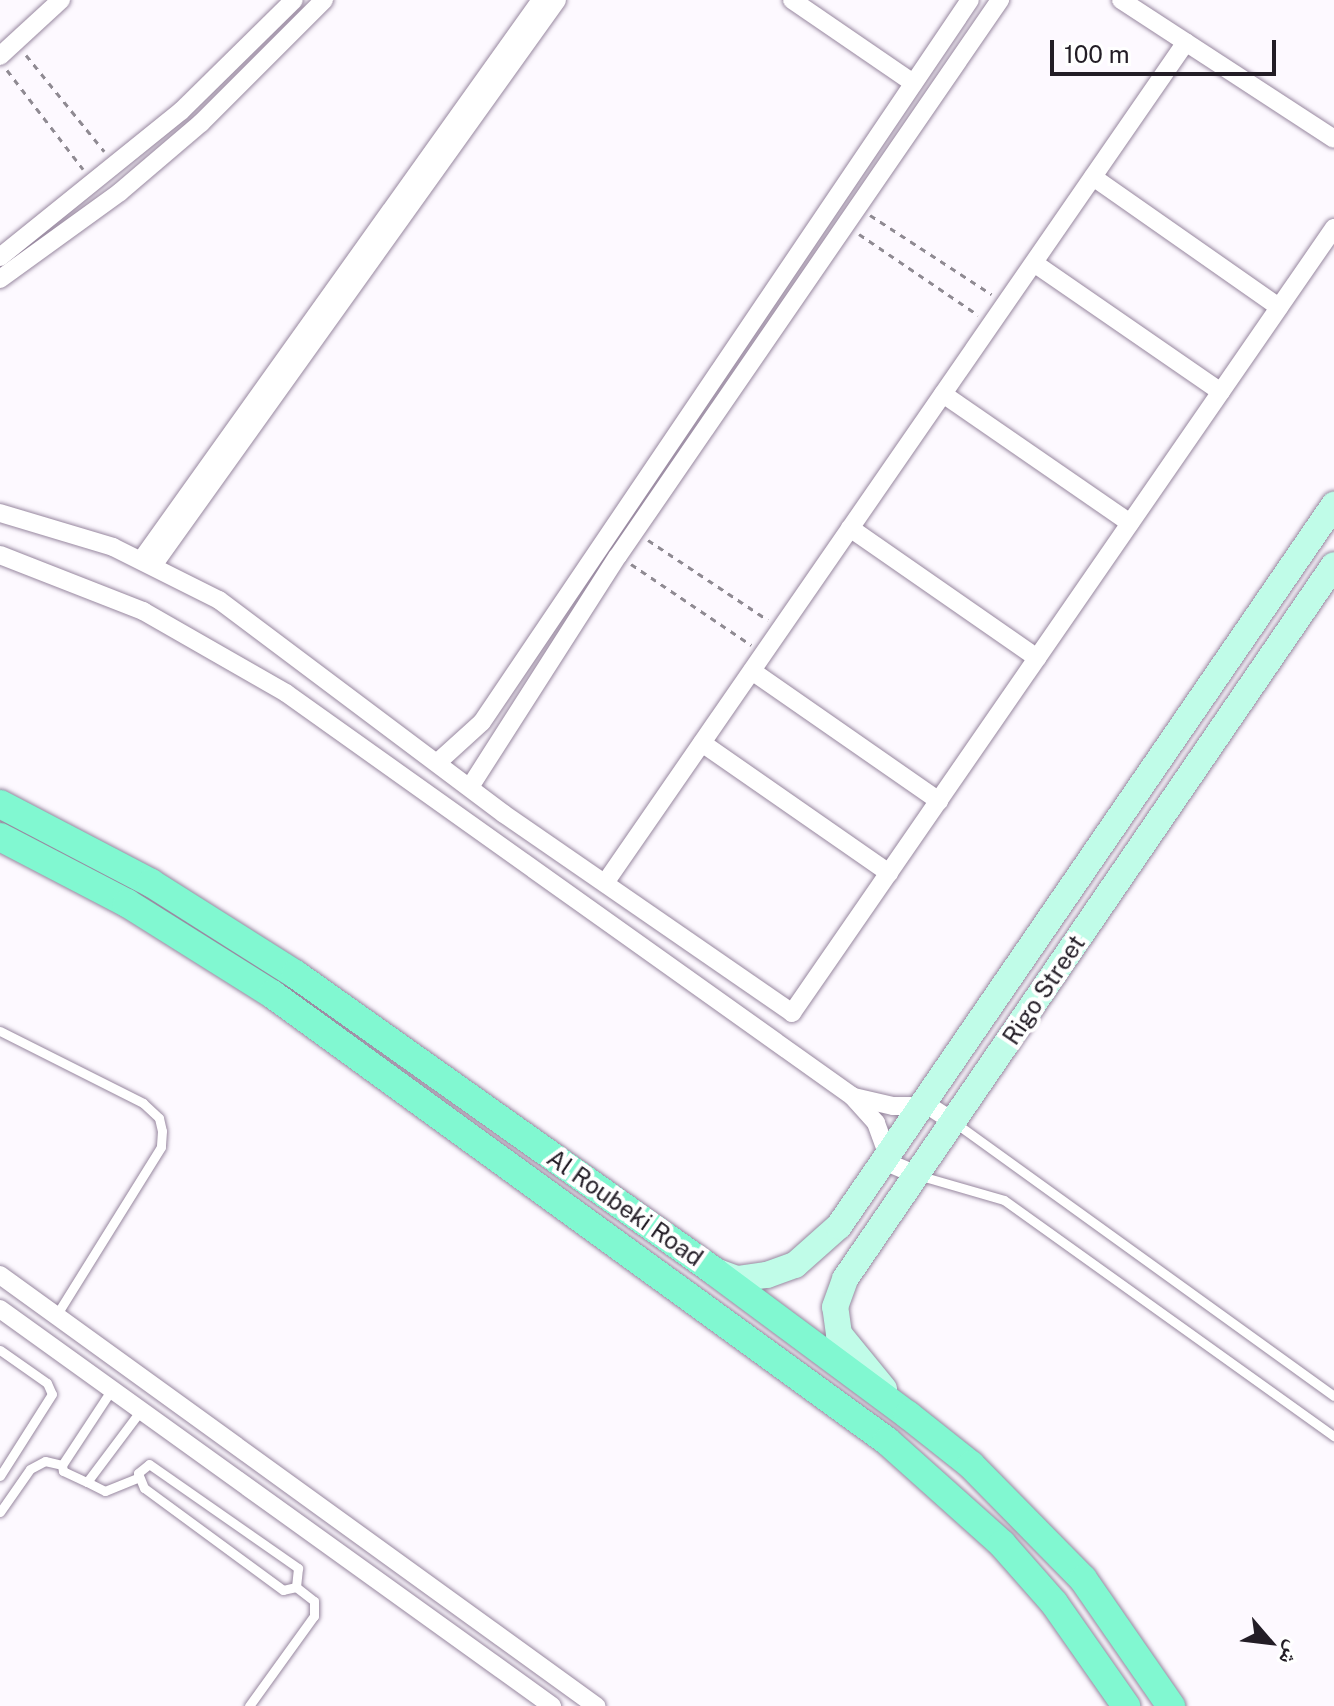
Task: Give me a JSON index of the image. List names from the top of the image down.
{
  "streets": {
    "main road": ["Rigo Street", "Al Roubeki Road"]
  },
  "crossings": [
    ["Rigo Street", "Al Roubeki Road"]
  ],
  "scale_bar": "100 m",
  "north": "bottom right"
}
